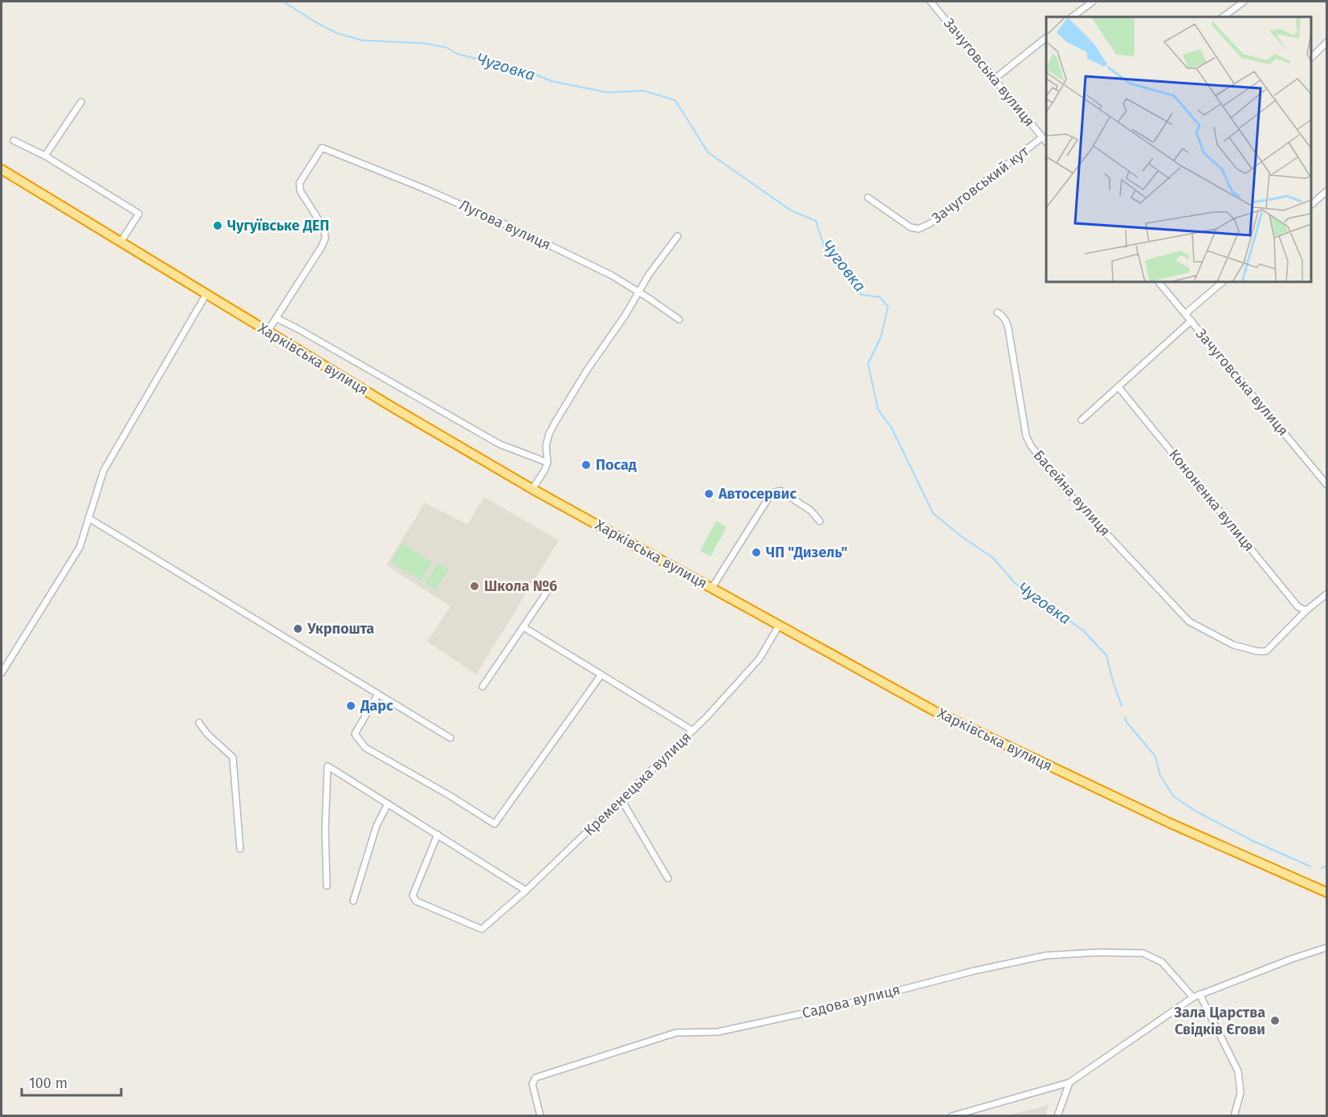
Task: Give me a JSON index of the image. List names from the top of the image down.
{
  "streets": {
    "highway": ["Харківська вулиця"],
    "street": [
      "Зачуговська вулиця",
      "Зачуговський кут",
      "Лугова вулиця",
      "Басейна вулиця",
      "Кононенка вулиця",
      "Кременецька вулиця",
      "Садова вулиця"
    ]
  },
  "crossings": [
    ["Зачуговська вулиця", "Зачуговський кут"],
    ["Харківська вулиця", "Кременецька вулиця"],
    ["Басейна вулиця", "Кононенка вулиця"]
  ],
  "water": ["Чуговка"],
  "places": [
    "Чугуївське ДЕП",
    "Посад",
    "Автосервис",
    "ЧП \"Дизель\"",
    "Школа №6",
    "Укрпошта",
    "Дарс",
    "Зала Царства Свідків Єгови"
  ],
  "scale_bar": "100 m"
}
